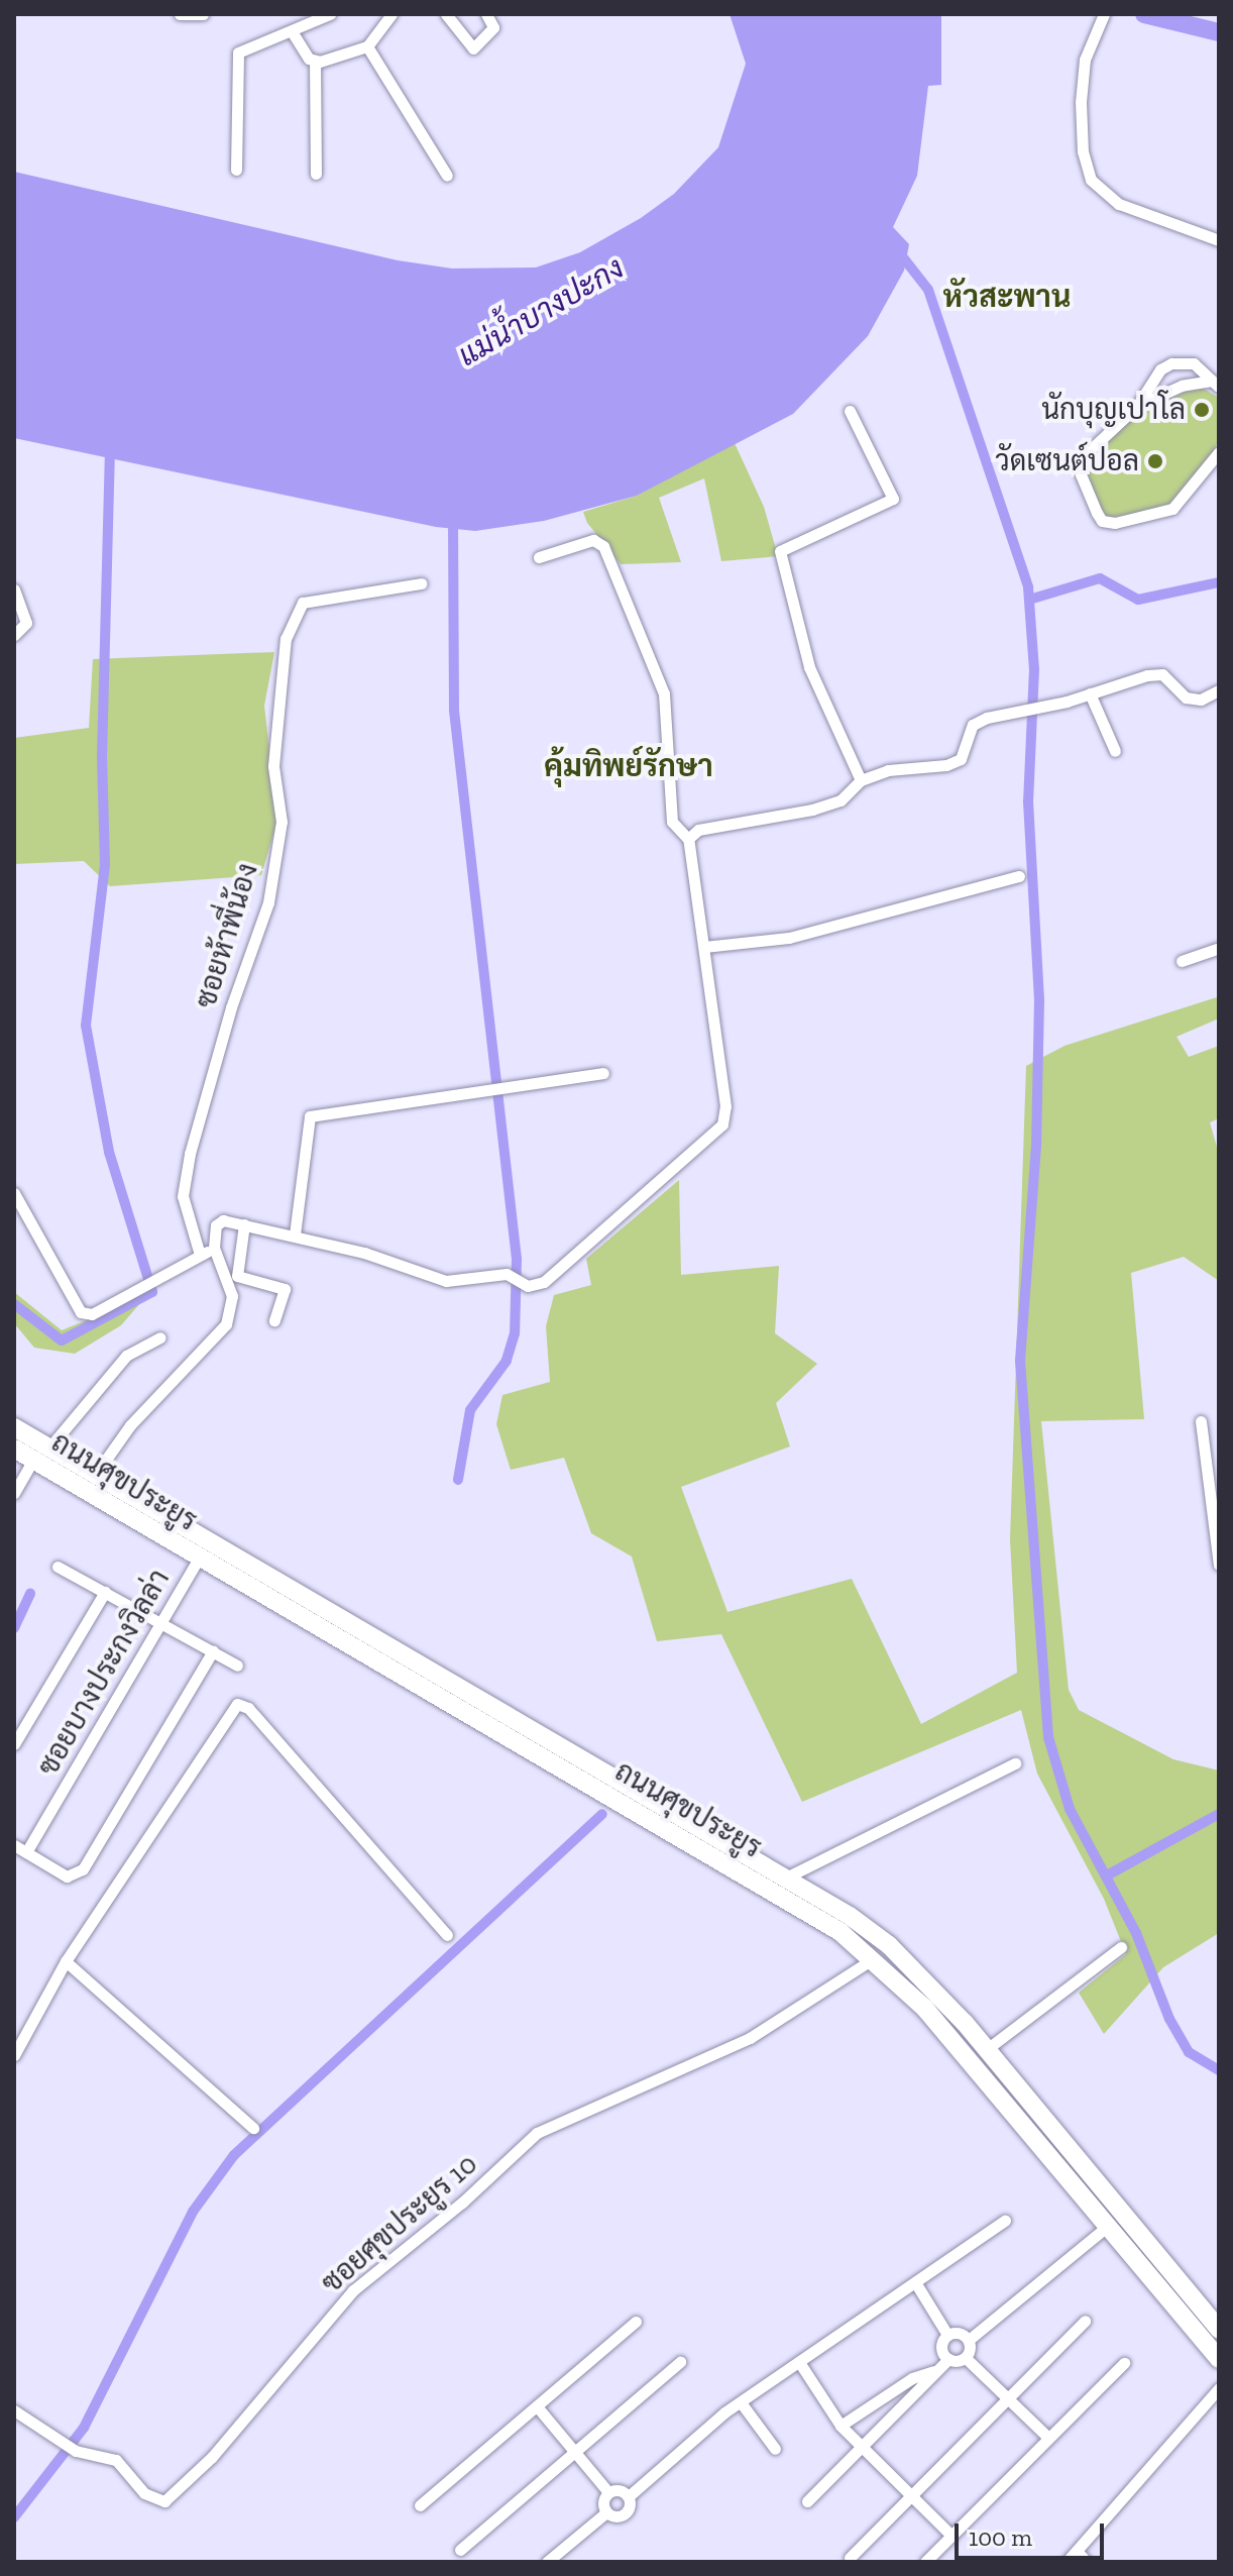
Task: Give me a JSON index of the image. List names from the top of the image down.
{
  "streets": {
    "main road": ["ถนนศุขประยูร"],
    "street": ["ซอยห้าพี่น้อง", "ซอยบางประกงวิลล่า", "ซอยศุขประยูร 10"]
  },
  "crossings": [
    ["ถนนศุขประยูร", "ซอยบางประกงวิลล่า"],
    ["ถนนศุขประยูร", "ซอยศุขประยูร 10"]
  ],
  "districts": ["หัวสะพาน", "คุ้มทิพย์รักษา"],
  "water": ["แม่น้ำบางปะกง"],
  "places": ["นักบุญเปาโล", "วัดเซนต์ปอล"],
  "scale_bar": "100 m"
}
